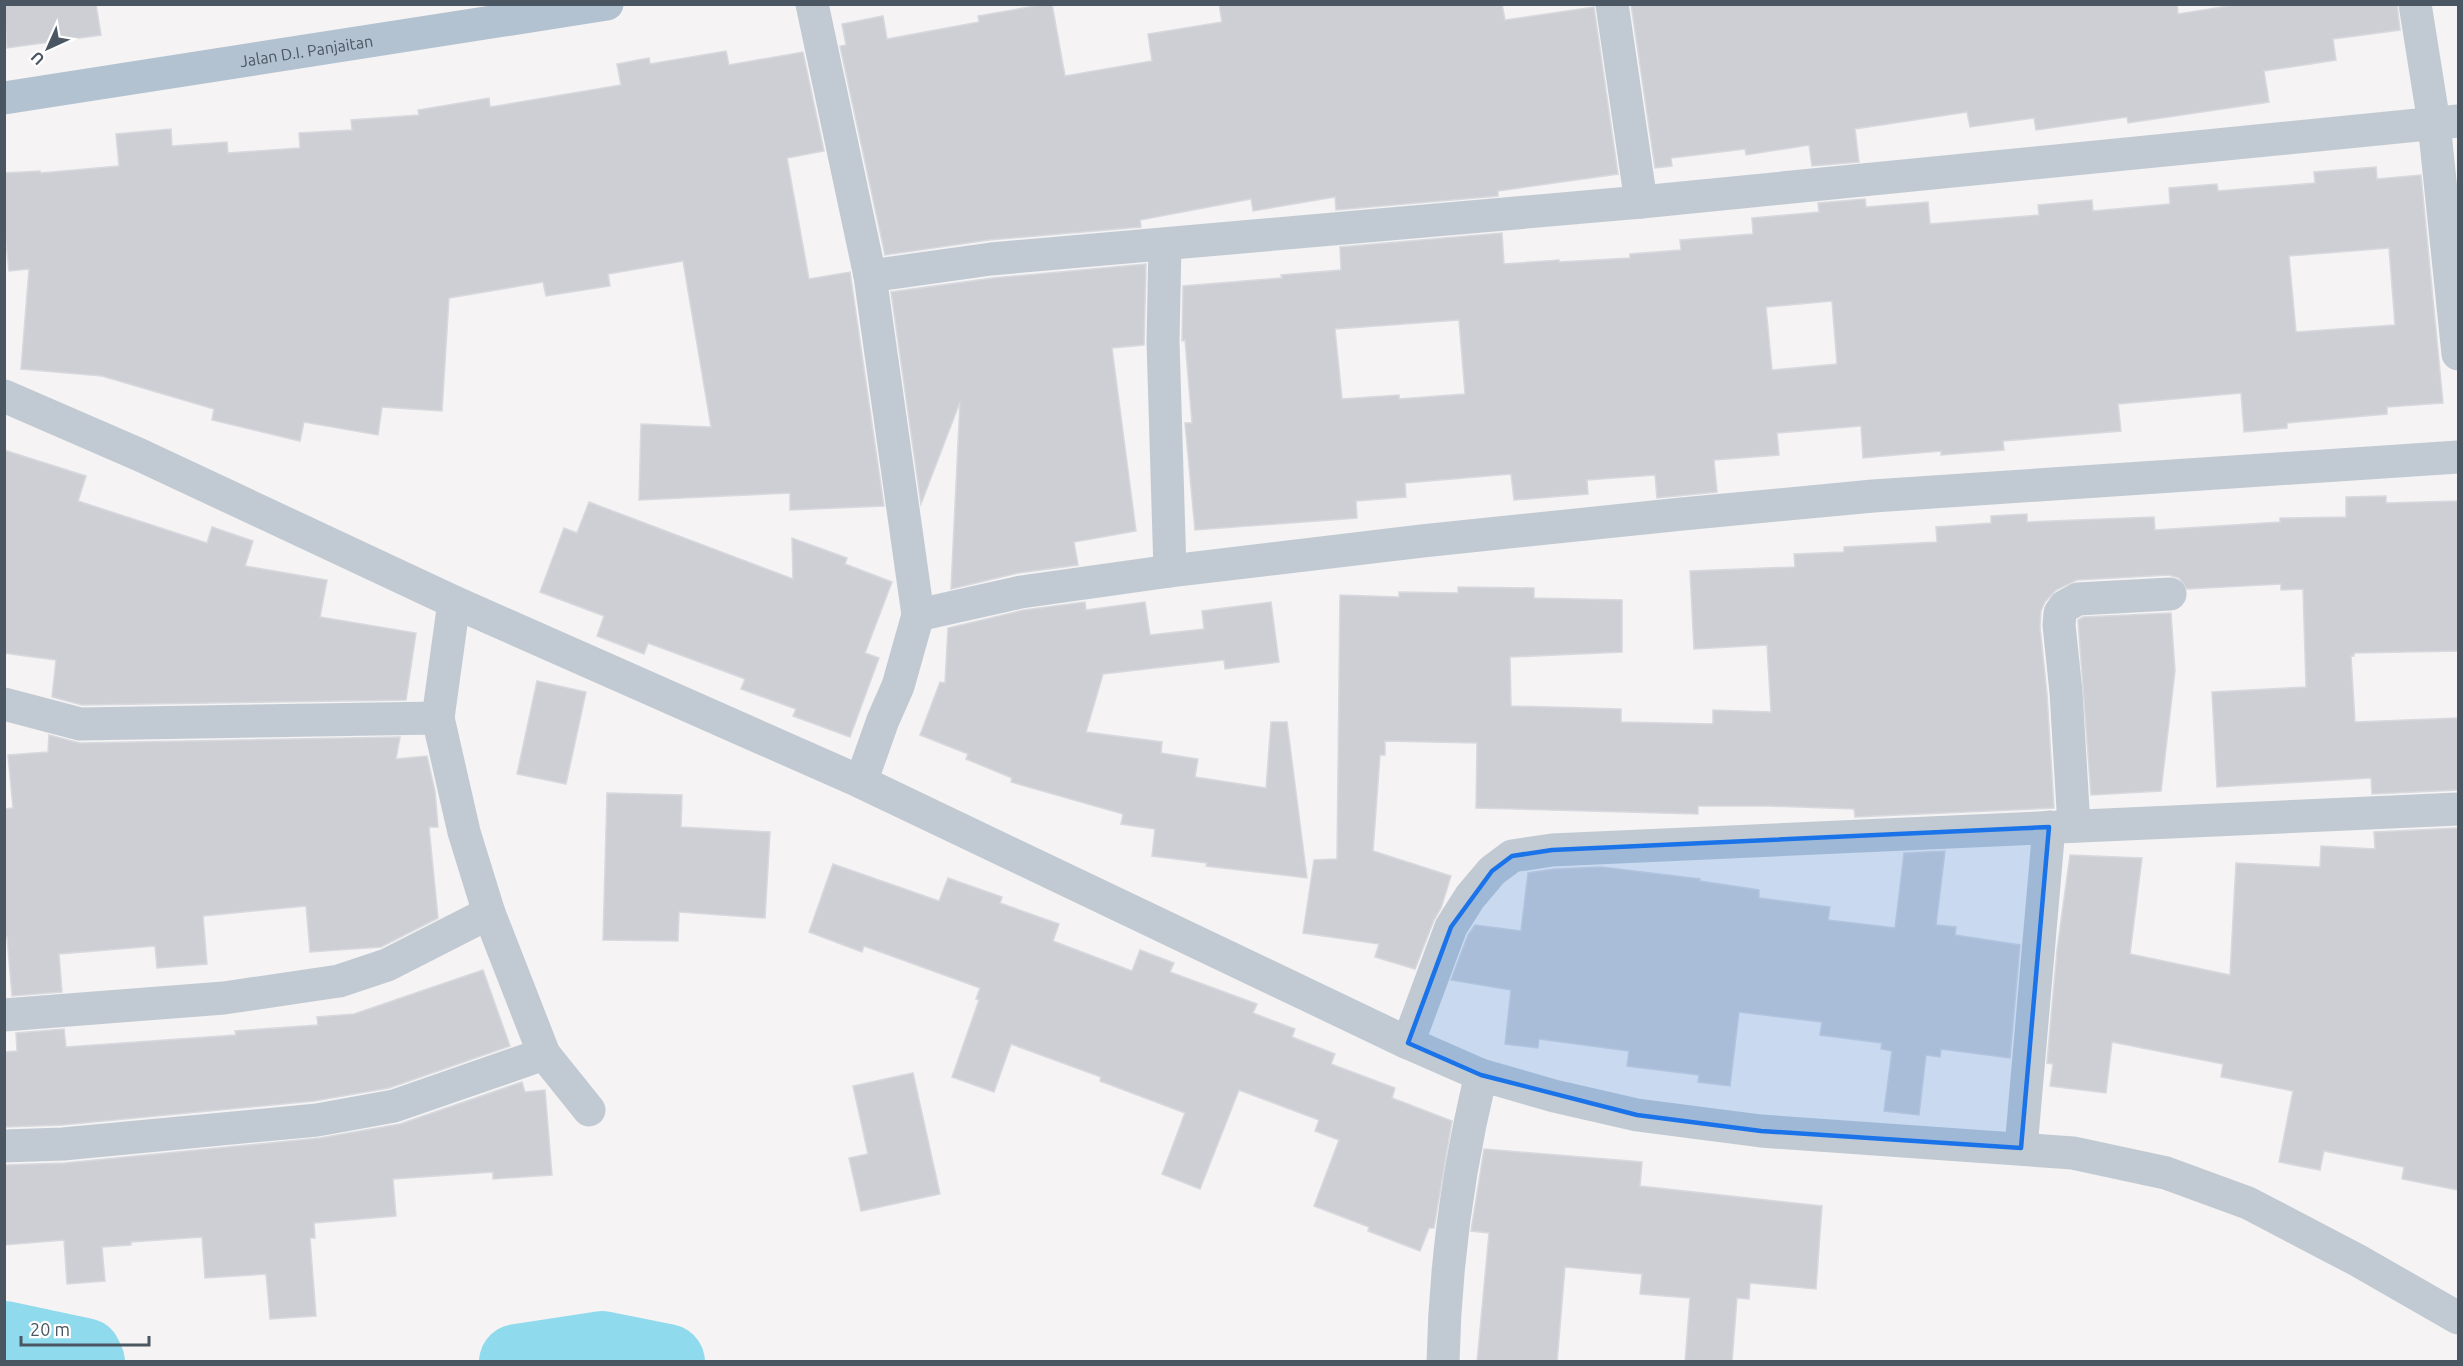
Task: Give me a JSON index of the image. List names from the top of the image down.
{
  "streets": {
    "main road": ["Jalan D.I. Panjaitan"]
  },
  "scale_bar": "20 m",
  "north": "bottom left"
}
